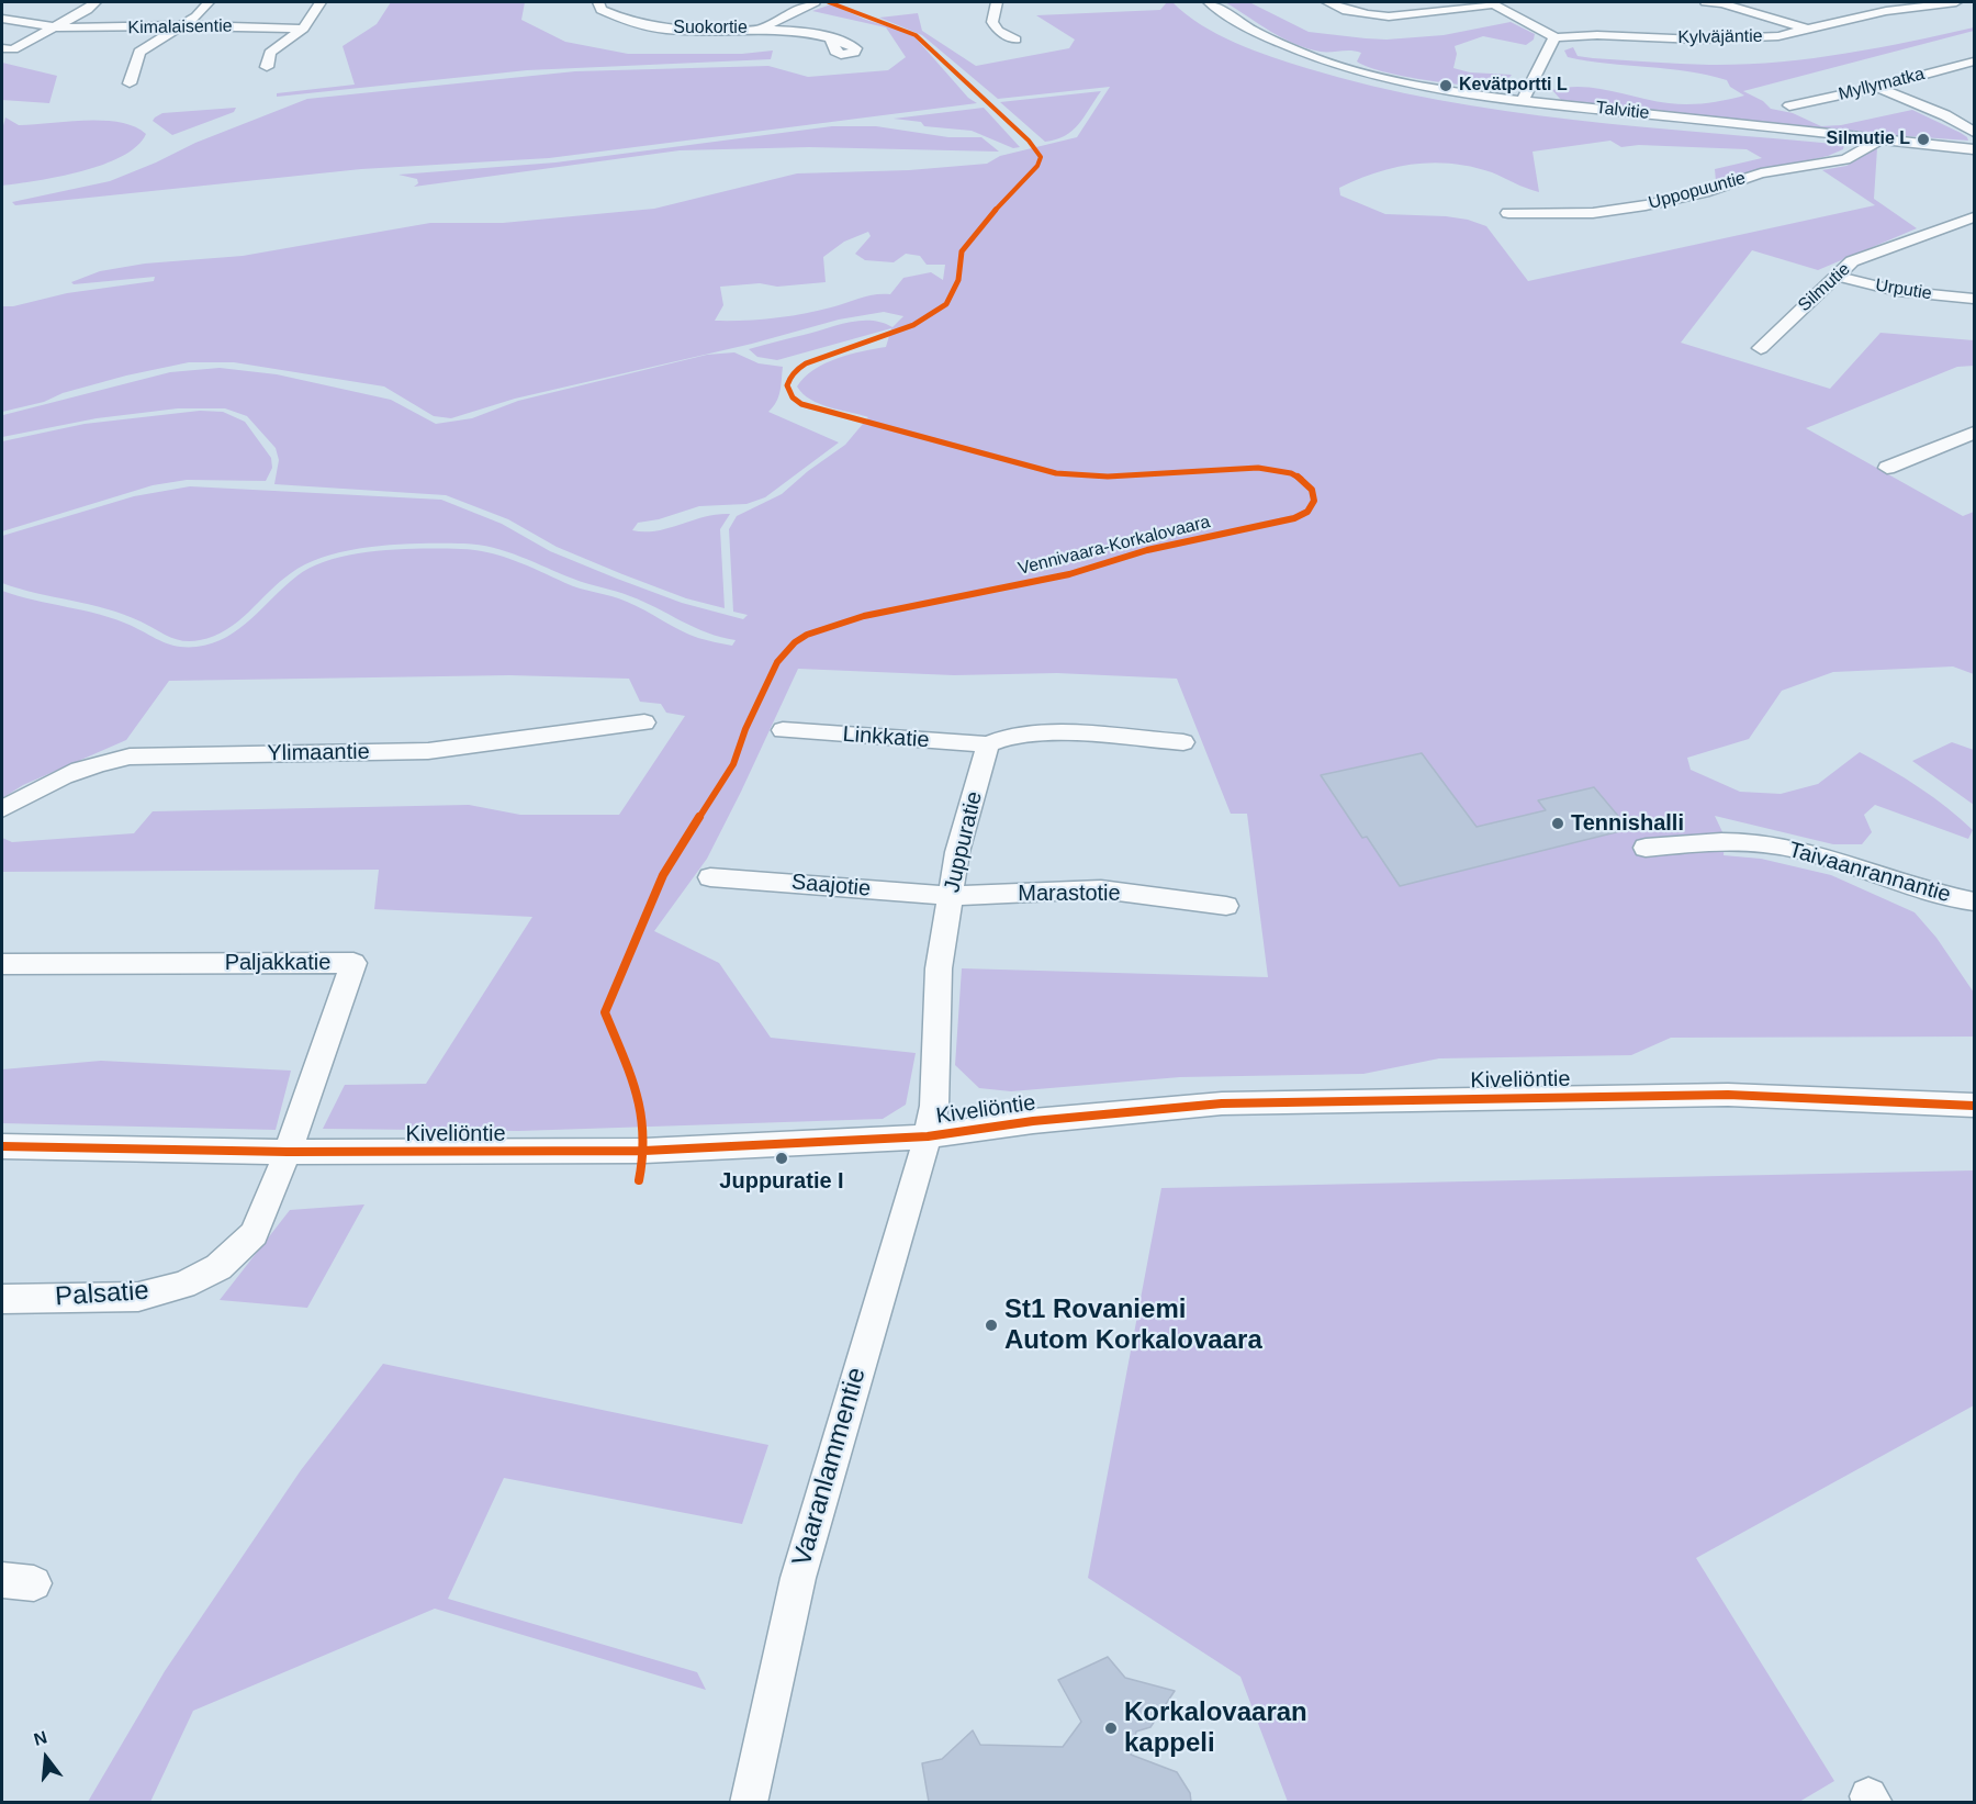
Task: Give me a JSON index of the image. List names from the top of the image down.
{
  "streets": {
    "street": [
      "Kimalaisentie",
      "Suokortie",
      "Kylväjäntie",
      "Myllymatka",
      "Talvitie",
      "Uppopuuntie",
      "Silmutie",
      "Urputie",
      "Linkkatie",
      "Ylimaantie",
      "Juppuratie",
      "Taivaanrannantie",
      "Saajotie",
      "Marastotie",
      "Paljakkatie",
      "Kiveliöntie",
      "Palsatie",
      "Vaaranlammentie"
    ],
    "cycle path": ["Vennivaara-Korkalovaara"]
  },
  "crossings": [
    ["Talvitie", "Uppopuuntie"],
    ["Silmutie", "Urputie"],
    ["Linkkatie", "Juppuratie"],
    ["Juppuratie", "Saajotie"],
    ["Juppuratie", "Marastotie"],
    ["Juppuratie", "Kiveliöntie"],
    ["Juppuratie", "Vaaranlammentie"],
    ["Saajotie", "Marastotie"],
    ["Paljakkatie", "Kiveliöntie"],
    ["Paljakkatie", "Palsatie"],
    ["Kiveliöntie", "Palsatie"],
    ["Kiveliöntie", "Vaaranlammentie"]
  ],
  "places": [
    "Kevätportti L",
    "Silmutie L",
    "Tennishalli",
    "Juppuratie I",
    "St1 Rovaniemi Autom Korkalovaara",
    "Korkalovaaran kappeli"
  ],
  "north": "top"
}
